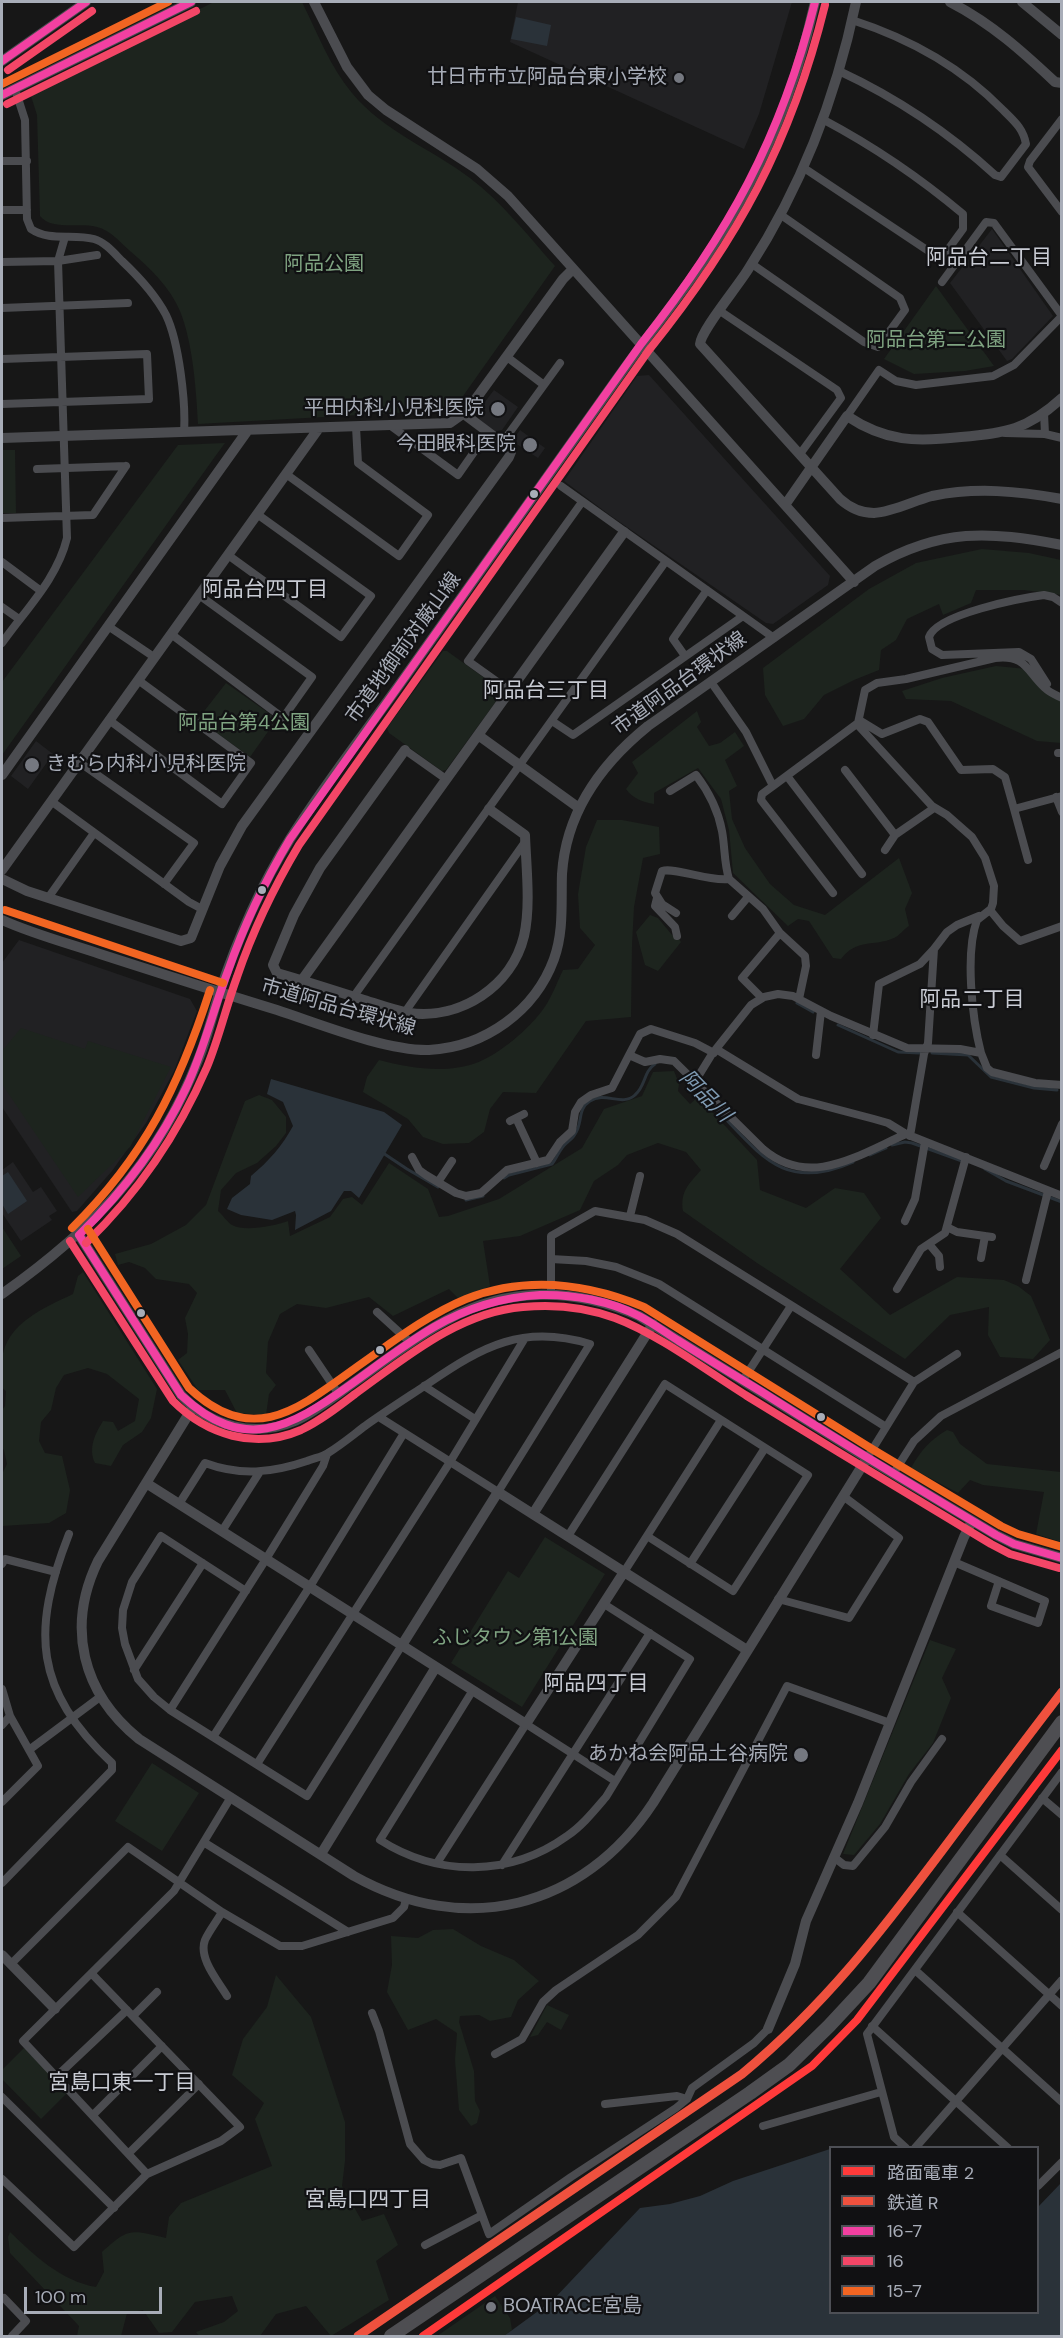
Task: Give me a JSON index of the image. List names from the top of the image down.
{
  "streets": {
    "street": ["市道地御前対厳山線", "市道阿品台環状線"]
  },
  "crossings": [
    ["市道地御前対厳山線", "市道阿品台環状線"]
  ],
  "districts": [
    "阿品台二丁目",
    "阿品台四丁目",
    "阿品台三丁目",
    "阿品二丁目",
    "阿品四丁目",
    "宮島口東一丁目",
    "宮島口四丁目"
  ],
  "water": ["阿品川"],
  "parks": [
    "阿品公園",
    "阿品台第二公園",
    "阿品台第4公園",
    "ふじタウン第1公園"
  ],
  "places": [
    "廿日市市立阿品台東小学校",
    "平田内科小児科医院",
    "今田眼科医院",
    "きむら内科小児科医院",
    "あかね会阿品土谷病院",
    "BOATRACE宮島"
  ],
  "lines": [
    "transit line 16-7",
    "transit line 15-7",
    "transit line 16",
    "rail line R",
    "tram line 2"
  ],
  "legend": [
    "路面電車 2",
    "鉄道 R",
    "16-7",
    "16",
    "15-7"
  ],
  "scale_bar": "100 m"
}
